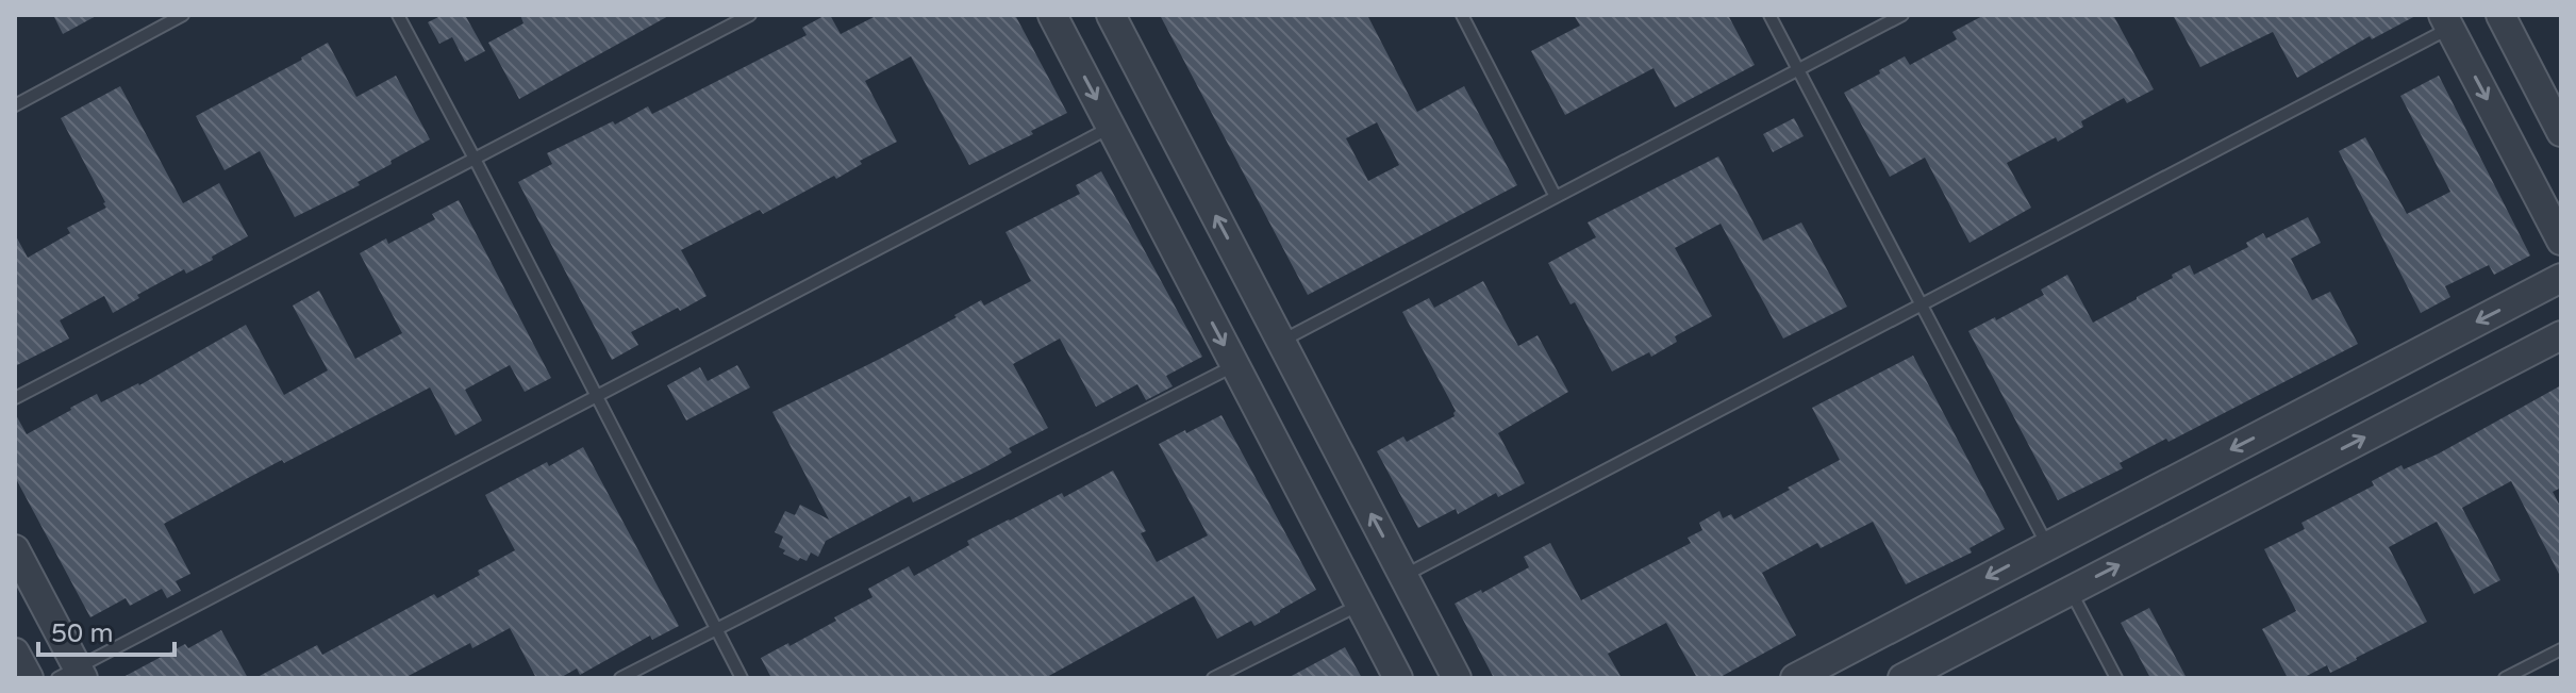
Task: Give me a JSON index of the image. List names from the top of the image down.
{
  "scale_bar": "50 m"
}
